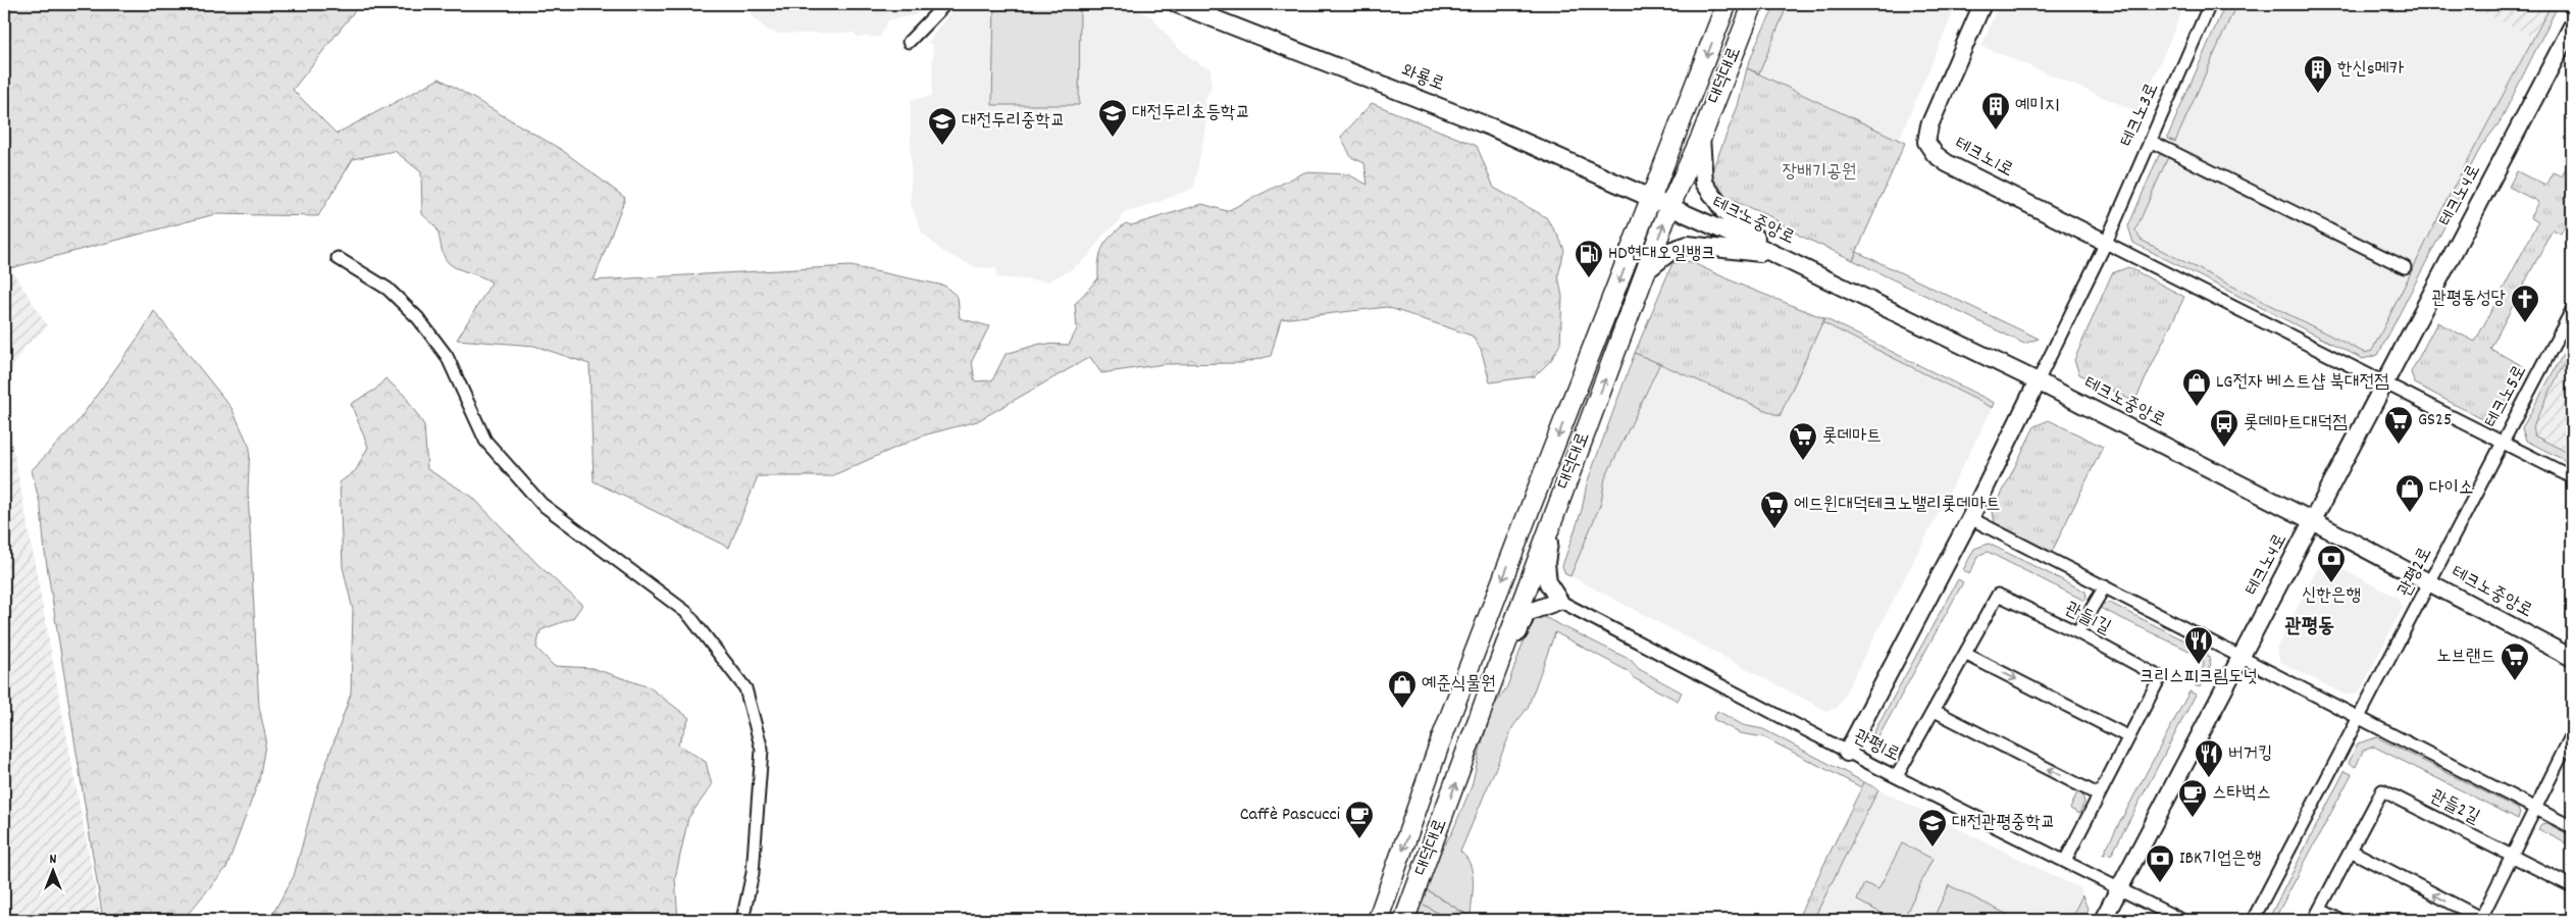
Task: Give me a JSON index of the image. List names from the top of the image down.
{
  "streets": {
    "main road": [
      "대덕대로",
      "와룡로",
      "테크노1로",
      "테크노4로",
      "테크노중앙로"
    ],
    "street": [
      "테크노3로",
      "테크노5로",
      "관평2로",
      "관들1길",
      "관평1로",
      "관들2길"
    ]
  },
  "crossings": [
    ["대덕대로", "와룡로"],
    ["대덕대로", "테크노중앙로"],
    ["와룡로", "테크노중앙로"],
    ["테크노3로", "테크노1로"],
    ["테크노3로", "테크노중앙로"],
    ["테크노4로", "테크노중앙로"],
    ["테크노4로", "관평1로"],
    ["테크노중앙로", "관평2로"],
    ["테크노5로", "관평2로"],
    ["관들1길", "관평1로"]
  ],
  "districts": ["관평동"],
  "parks": ["장배기공원"],
  "places": {
    "building": ["한신s메카", "예미지"],
    "school or university": ["대전두리초등학교", "대전두리중학교", "대전관평중학교"],
    "fuel station": ["HD현대오일뱅크"],
    "church": ["관평동성당"],
    "shop": ["LG전자 베스트샵 북대전점", "다이소", "예준식물원"],
    "supermarket": [
      "GS25",
      "롯데마트",
      "에드윈대덕테크노밸리롯데마트",
      "노브랜드"
    ],
    "bus stop": ["롯데마트대덕점"],
    "bank": ["신한은행", "IBK기업은행"],
    "restaurant": ["크리스피크림도넛", "버거킹"],
    "cafe": ["스타벅스", "Caffè Pascucci"]
  },
  "north": "top"
}
